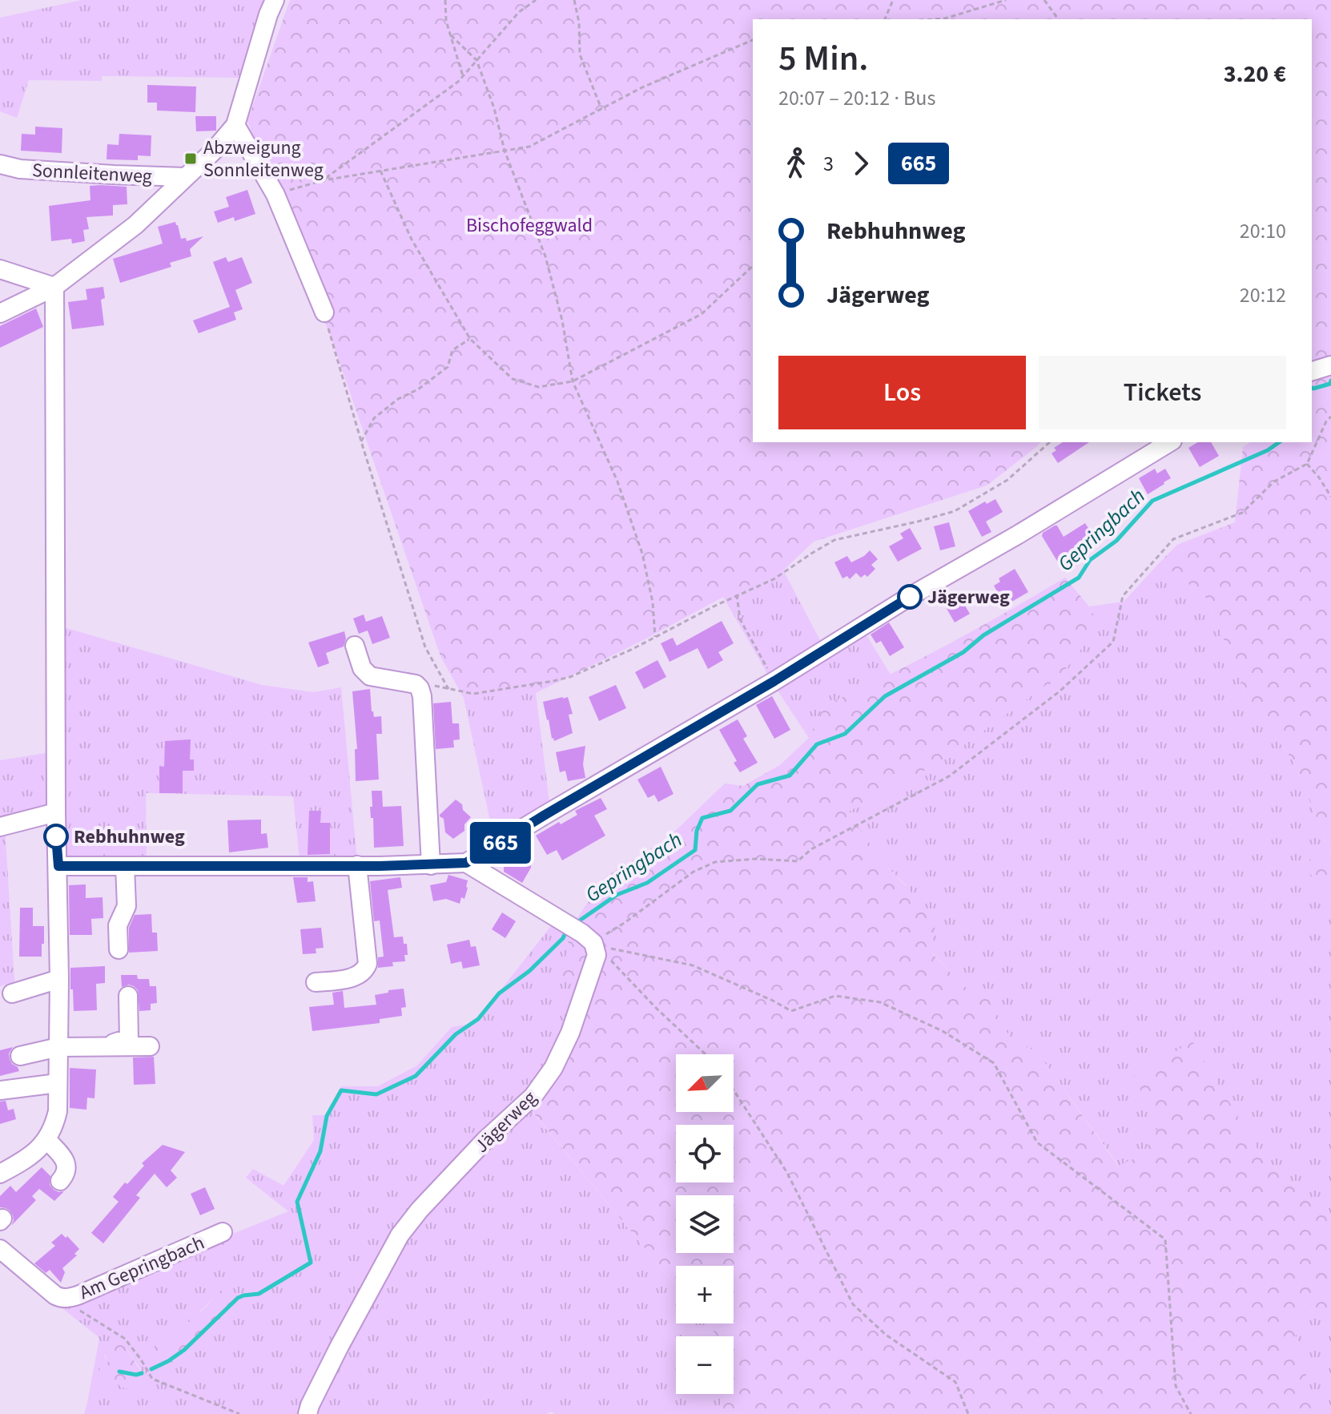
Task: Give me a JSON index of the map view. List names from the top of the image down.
{
  "streets": {
    "street": ["Sonnleitenweg", "Jägerweg", "Am Gepringbach"]
  },
  "water": ["Gepringbach"],
  "parks": ["Bischofeggwald"],
  "places": {
    "transit": ["Abzweigung Sonnleitenweg"],
    "other": ["Jägerweg", "Rebhuhnweg"]
  },
  "lines": ["bus line 665"],
  "north": "bottom left",
  "page": {
    "on_map": "665",
    "heading": ["5 Min.", "20:07 – 20:12 · Bus", "3.20 €"],
    "legs": ["3", "665"],
    "list": [
      {
        "name": "Rebhuhnweg",
        "value": "20:10"
      },
      {
        "name": "Jägerweg",
        "value": "20:12"
      }
    ],
    "buttons": ["Los", "Tickets"],
    "map_buttons": ["+", "−"]
  }
}
